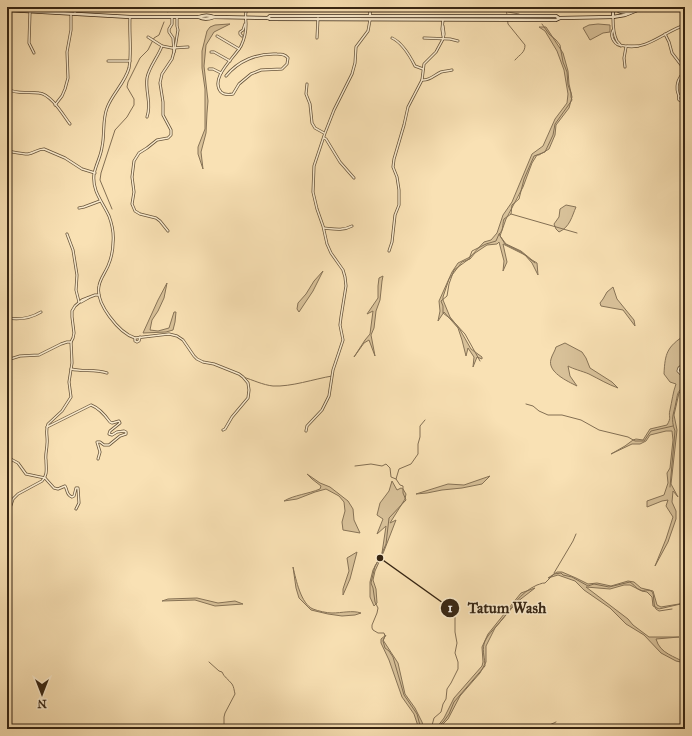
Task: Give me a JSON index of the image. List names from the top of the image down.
{
  "places": ["Tatum Wash"],
  "north": "bottom"
}
